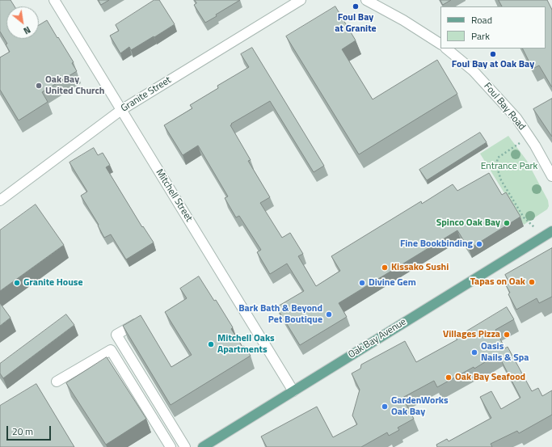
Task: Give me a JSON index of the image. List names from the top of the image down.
{
  "streets": {
    "main road": ["Oak Bay Avenue"],
    "street": ["Granite Street", "Foul Bay Road", "Mitchell Street"]
  },
  "crossings": [
    ["Granite Street", "Mitchell Street"],
    ["Mitchell Street", "Oak Bay Avenue"]
  ],
  "parks": ["Entrance Park"],
  "places": [
    "Foul Bay at Granite",
    "Foul Bay at Oak Bay",
    "Oak Bay United Church",
    "Spinco Oak Bay",
    "Fine Bookbinding",
    "Kissako Sushi",
    "Tapas on Oak",
    "Granite House",
    "Divine Gem",
    "Bark Bath & Beyond Pet Boutique",
    "Villages Pizza",
    "Mitchell Oaks Apartments",
    "Oasis Nails & Spa",
    "Oak Bay Seafood",
    "GardenWorks Oak Bay"
  ],
  "legend": ["Road", "Park"],
  "scale_bar": "20 m",
  "north": "bottom right"
}
